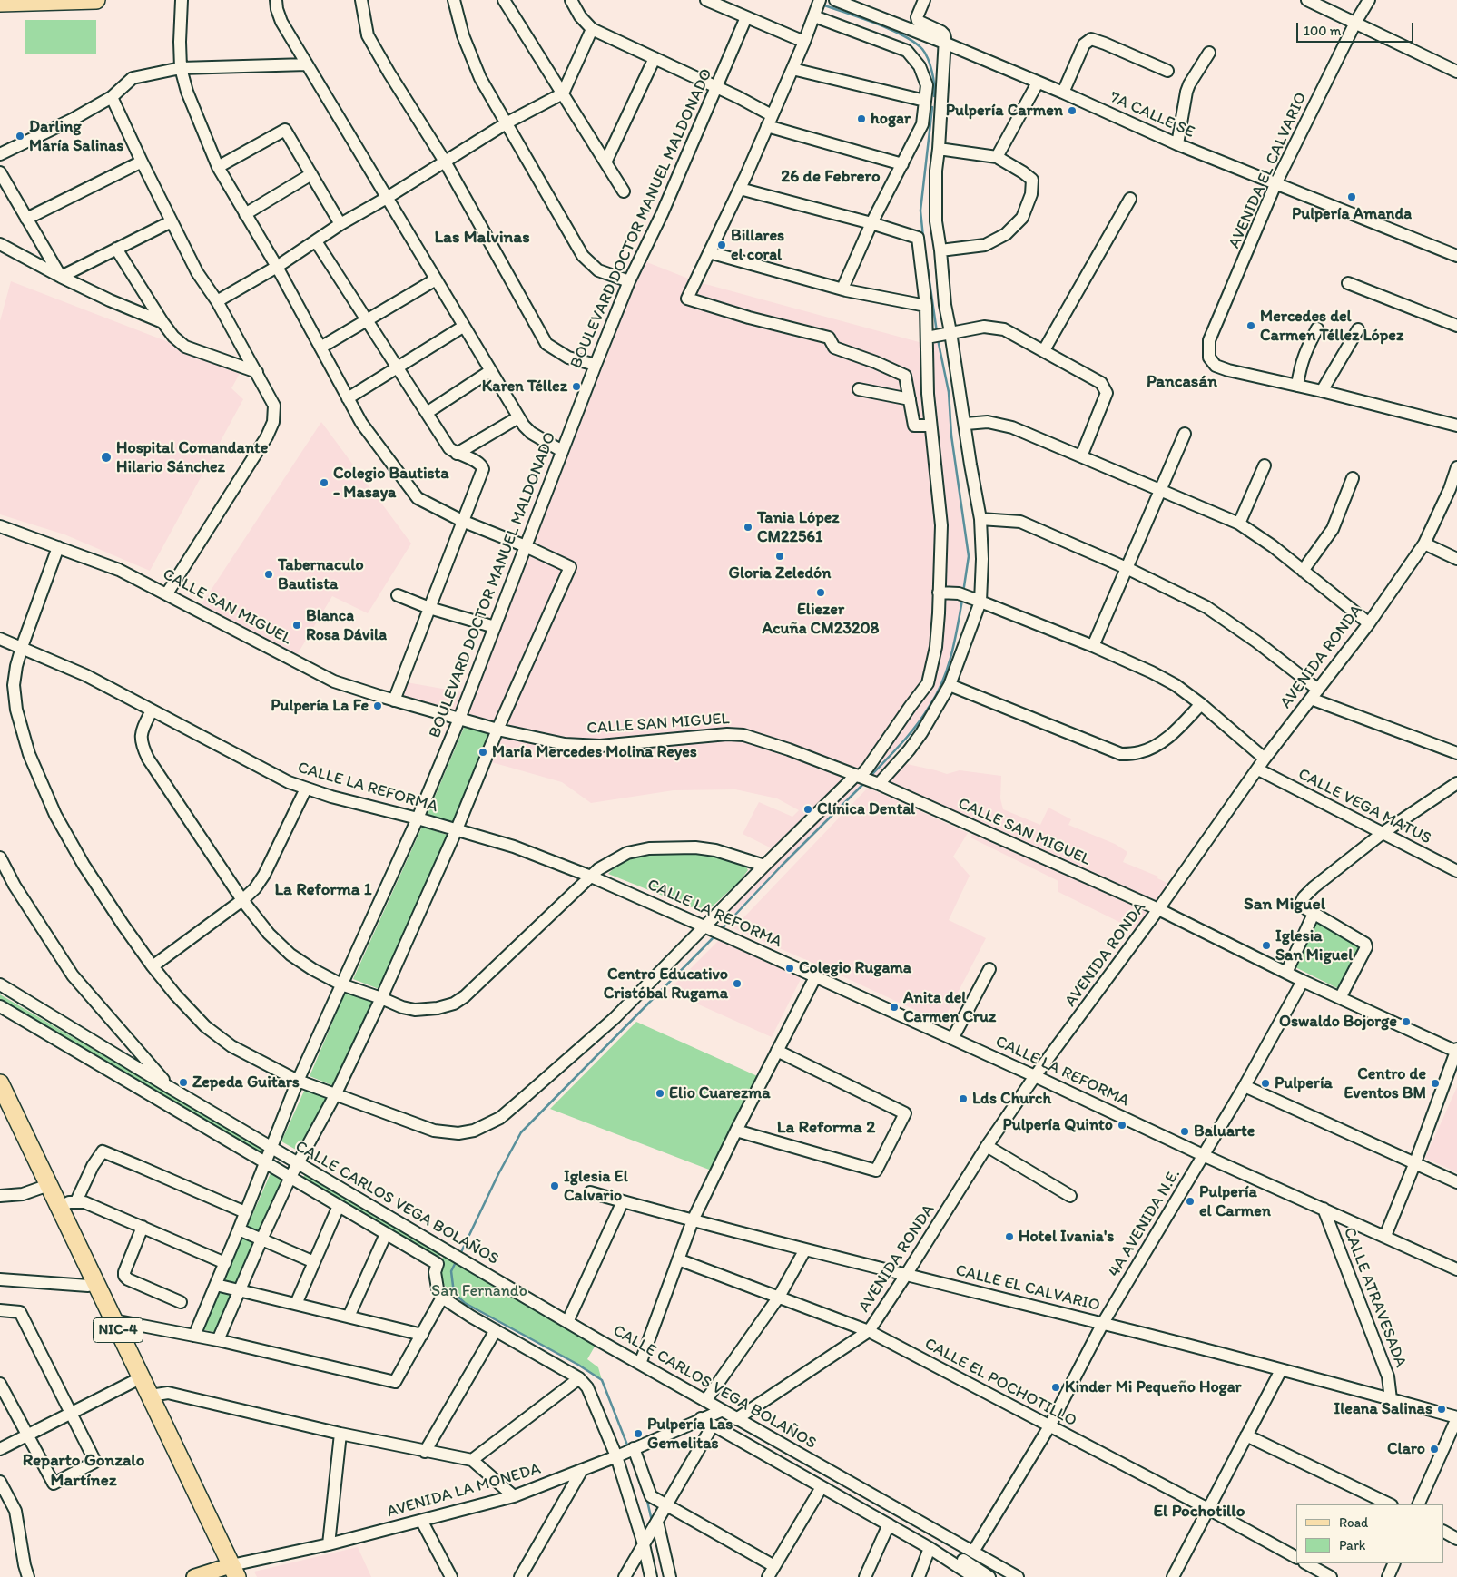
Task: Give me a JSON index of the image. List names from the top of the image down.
{
  "streets": {
    "highway": ["NIC-4"],
    "street": [
      "7A CALLE SE",
      "AVENIDA EL CALVARIO",
      "BOULEVARD DOCTOR MANUEL MALDONADO",
      "CALLE SAN MIGUEL",
      "AVENIDA RONDA",
      "CALLE LA REFORMA",
      "CALLE VEGA MATUS",
      "CALLE CARLOS VEGA BOLAÑOS",
      "4A AVENIDA N.E.",
      "CALLE EL CALVARIO",
      "CALLE ATRAVESADA",
      "CALLE EL POCHOTILLO",
      "AVENIDA LA MONEDA"
    ]
  },
  "crossings": [
    ["7A CALLE SE", "AVENIDA EL CALVARIO"],
    ["BOULEVARD DOCTOR MANUEL MALDONADO", "CALLE SAN MIGUEL"],
    ["BOULEVARD DOCTOR MANUEL MALDONADO", "CALLE LA REFORMA"],
    ["BOULEVARD DOCTOR MANUEL MALDONADO", "CALLE CARLOS VEGA BOLAÑOS"],
    ["CALLE SAN MIGUEL", "AVENIDA RONDA"],
    ["CALLE SAN MIGUEL", "4A AVENIDA N.E."],
    ["AVENIDA RONDA", "CALLE LA REFORMA"],
    ["AVENIDA RONDA", "CALLE VEGA MATUS"],
    ["AVENIDA RONDA", "CALLE CARLOS VEGA BOLAÑOS"],
    ["AVENIDA RONDA", "CALLE EL CALVARIO"],
    ["AVENIDA RONDA", "CALLE EL POCHOTILLO"],
    ["CALLE LA REFORMA", "4A AVENIDA N.E."],
    ["CALLE LA REFORMA", "CALLE ATRAVESADA"],
    ["CALLE CARLOS VEGA BOLAÑOS", "4A AVENIDA N.E."],
    ["CALLE CARLOS VEGA BOLAÑOS", "AVENIDA LA MONEDA"],
    ["4A AVENIDA N.E.", "CALLE EL CALVARIO"],
    ["4A AVENIDA N.E.", "CALLE EL POCHOTILLO"],
    ["CALLE EL CALVARIO", "CALLE ATRAVESADA"],
    ["NIC-4", "AVENIDA LA MONEDA"]
  ],
  "districts": [
    "26 de Febrero",
    "Las Malvinas",
    "Pancasán",
    "La Reforma 1",
    "San Miguel",
    "La Reforma 2",
    "Reparto Gonzalo Martínez",
    "El Pochotillo"
  ],
  "parks": ["San Fernando"],
  "places": [
    "Pulpería Carmen",
    "hogar",
    "Darling María Salinas",
    "Pulpería Amanda",
    "Billares el coral",
    "Mercedes del Carmen Téllez López",
    "Karen Téllez",
    "Hospital Comandante Hilario Sánchez",
    "Colegio Bautista - Masaya",
    "Tania López CM22561",
    "Gloria Zeledón",
    "Tabernaculo Bautista",
    "Eliezer Acuña CM23208",
    "Blanca Rosa Dávila",
    "Pulpería La Fe",
    "María Mercedes Molina Reyes",
    "Clínica Dental",
    "Iglesia San Miguel",
    "Colegio Rugama",
    "Centro Educativo Cristóbal Rugama",
    "Anita del Carmen Cruz",
    "Oswaldo Bojorge",
    "Zepeda Guitars",
    "Pulpería",
    "Centro de Eventos BM",
    "Elio Cuarezma",
    "Lds Church",
    "Pulpería Quinto",
    "Baluarte",
    "Iglesia El Calvario",
    "Pulpería el Carmen",
    "Hotel Ivania's",
    "Kinder Mi Pequeño Hogar",
    "Ileana Salinas",
    "Pulpería Las Gemelitas",
    "Claro"
  ],
  "legend": ["Road", "Park"],
  "scale_bar": "100 m"
}
